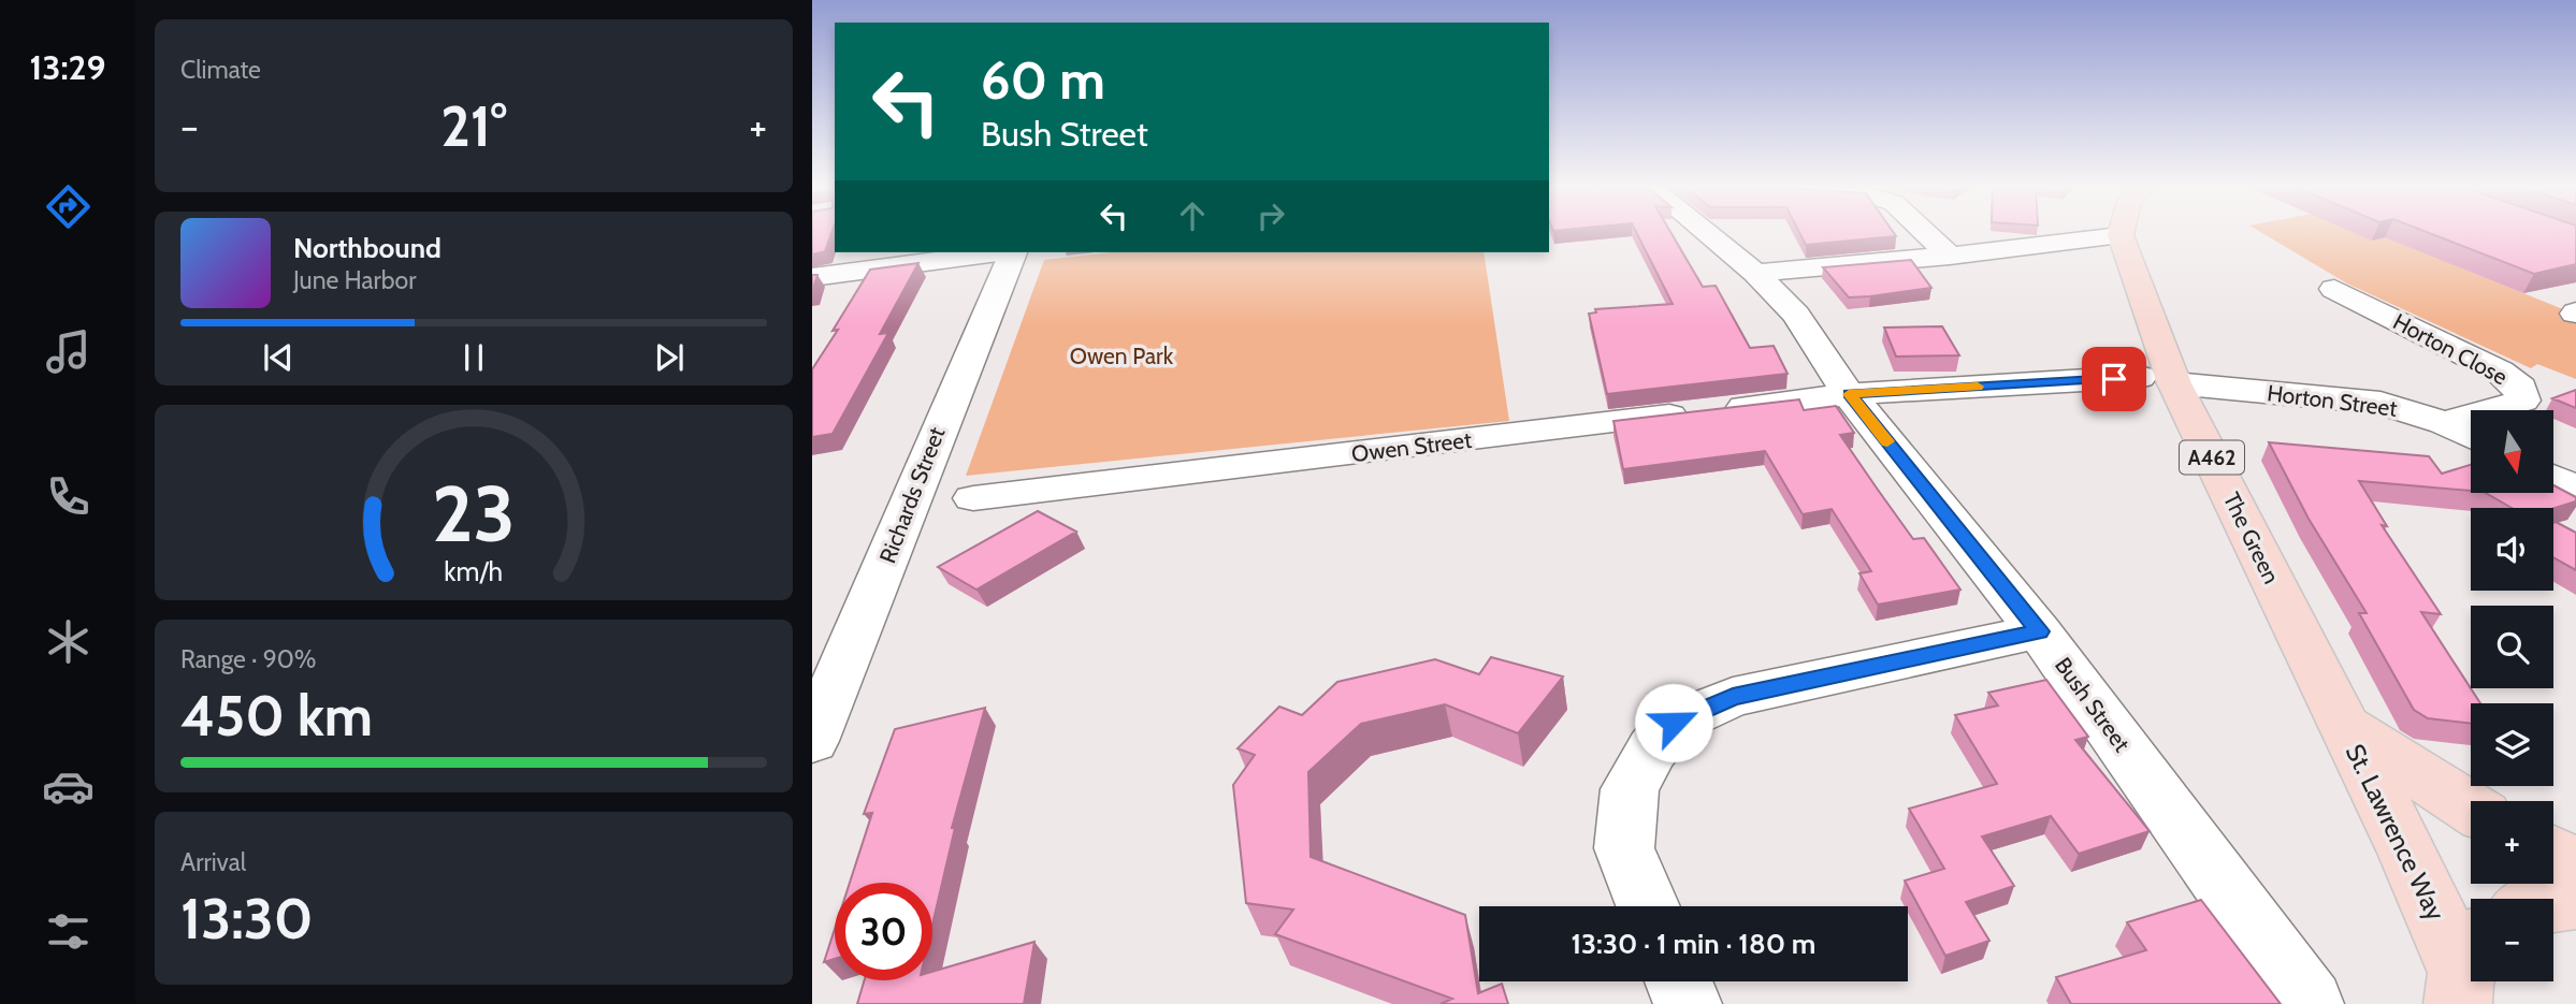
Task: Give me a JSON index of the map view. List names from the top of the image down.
{
  "streets": {
    "main road": ["A462", "The Green", "St. Lawrence Way"],
    "street": [
      "Horton Close",
      "Horton Street",
      "Owen Street",
      "Richards Street",
      "Bush Street"
    ]
  },
  "crossings": [
    ["Horton Close", "Horton Street"],
    ["Horton Street", "Owen Street"],
    ["Horton Street", "The Green"],
    ["Horton Street", "Bush Street"],
    ["Owen Street", "Bush Street"],
    ["The Green", "St. Lawrence Way"]
  ],
  "parks": ["Owen Park"],
  "north": "bottom",
  "page": {
    "tabs": "13:29",
    "tile": [
      "Climate",
      ["Range · 90%", "450 km"],
      ["Arrival", "13:30"]
    ],
    "turn": ["60 m", "Bush Street"],
    "heat": ["−", "21°", "+"],
    "song": ["Northbound", "June Harbor"],
    "map_buttons": ["+", "−"],
    "limit": "30",
    "trip": "13:30 · 1 min · 180 m",
    "gauge": ["23", "km/h"]
  }
}
